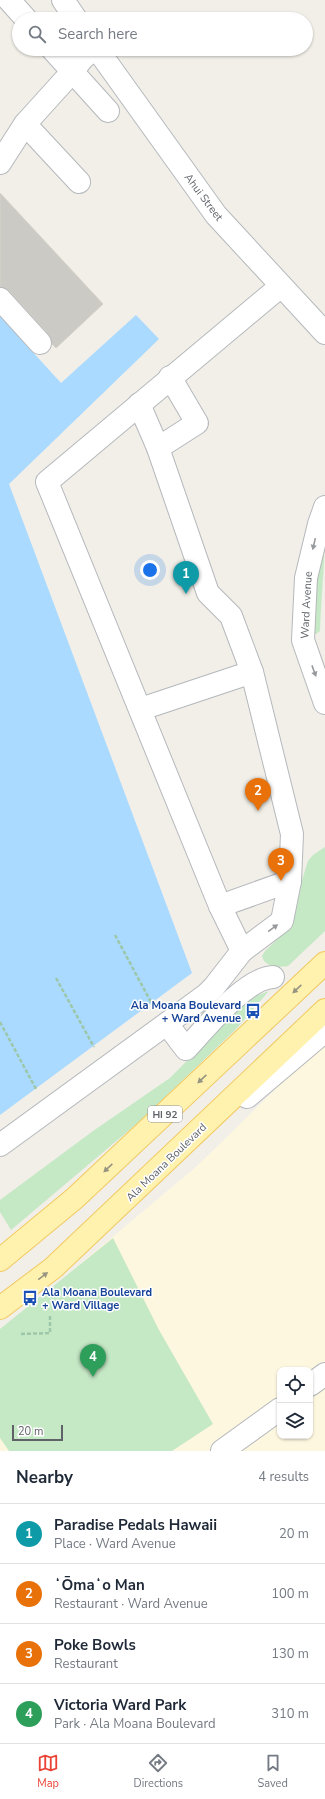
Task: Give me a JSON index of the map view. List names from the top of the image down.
{
  "streets": {
    "main road": ["HI 92", "Ala Moana Boulevard"],
    "street": ["Ahui Street", "Ward Avenue"]
  },
  "places": {
    "bus stop": ["Ala Moana Boulevard + Ward Avenue", "Ala Moana Boulevard + Ward Village"]
  },
  "scale_bar": "20 m",
  "page": {
    "search": "Search here",
    "pins": [
      "1",
      "2",
      "3",
      "4"
    ],
    "scale": "20 m",
    "heading": ["Nearby", "4 results"],
    "list": [
      {
        "mark": "1",
        "name": "Paradise Pedals Hawaii",
        "note": "Place · Ward Avenue",
        "value": "20 m"
      },
      {
        "mark": "2",
        "name": "ʻŌmaʻo Man",
        "note": "Restaurant · Ward Avenue",
        "value": "100 m"
      },
      {
        "mark": "3",
        "name": "Poke Bowls",
        "note": "Restaurant",
        "value": "130 m"
      },
      {
        "mark": "4",
        "name": "Victoria Ward Park",
        "note": "Park · Ala Moana Boulevard",
        "value": "310 m"
      }
    ],
    "nav": ["Map", "Directions", "Saved"]
  }
}
